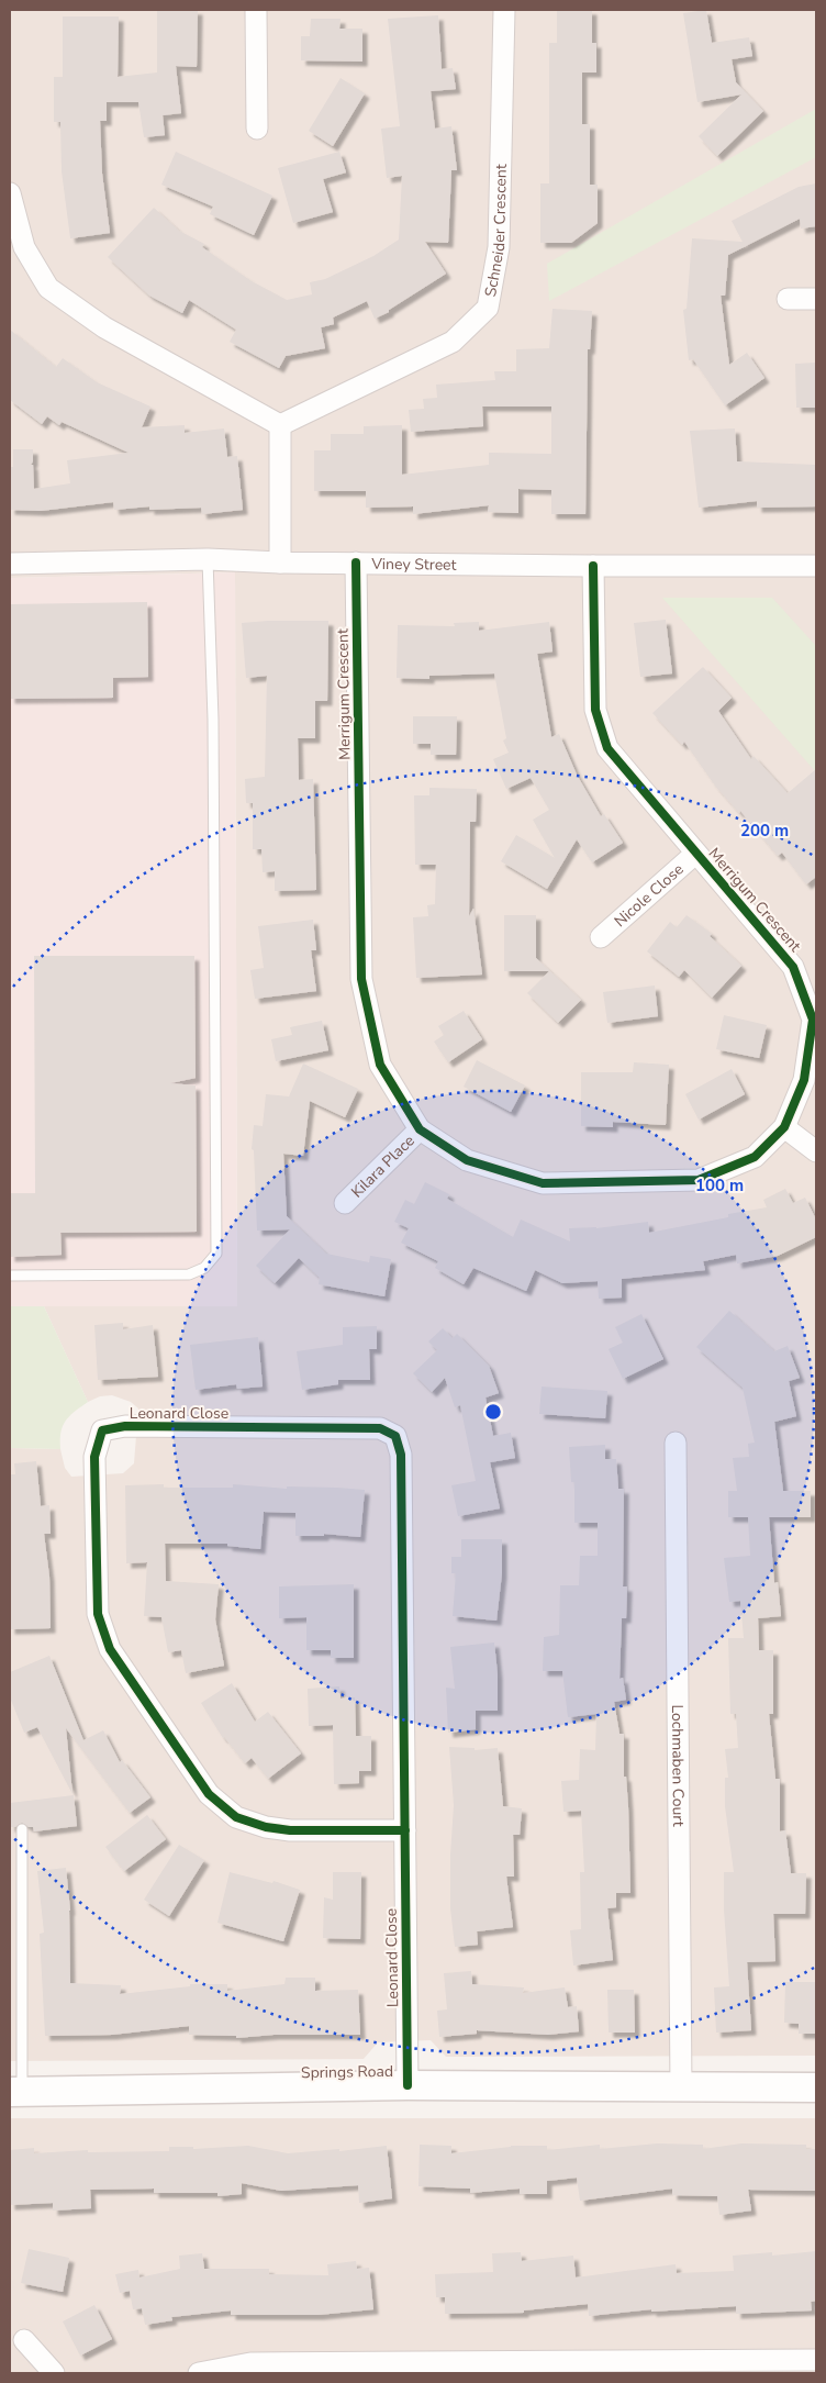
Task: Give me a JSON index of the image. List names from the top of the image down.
{
  "streets": {
    "main road": ["Springs Road"],
    "street": [
      "Schneider Crescent",
      "Viney Street",
      "Merrigum Crescent",
      "Nicole Close",
      "Kilara Place",
      "Leonard Close",
      "Lochmaben Court"
    ]
  },
  "crossings": [
    ["Viney Street", "Merrigum Crescent"],
    ["Merrigum Crescent", "Nicole Close"],
    ["Merrigum Crescent", "Kilara Place"],
    ["Leonard Close", "Springs Road"],
    ["Lochmaben Court", "Springs Road"]
  ],
  "rings": ["200 m", "100 m"]
}
